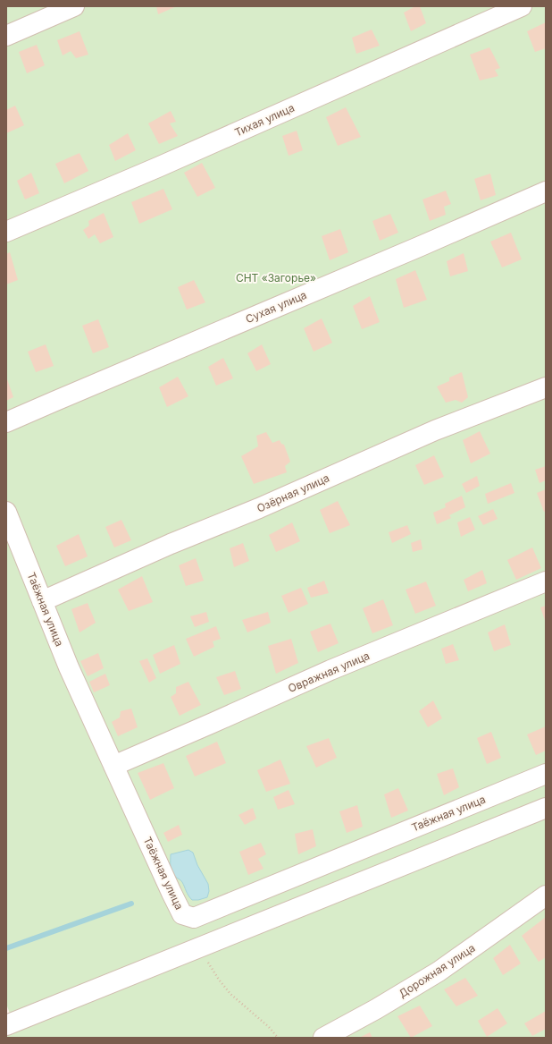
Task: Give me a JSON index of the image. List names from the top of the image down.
{
  "streets": {
    "street": [
      "Тихая улица",
      "Сухая улица",
      "Озёрная улица",
      "Таёжная улица",
      "Овражная улица",
      "Дорожная улица"
    ]
  },
  "crossings": [
    ["Озёрная улица", "Таёжная улица"],
    ["Таёжная улица", "Овражная улица"]
  ],
  "parks": ["СНТ «Загорье»"]
}
